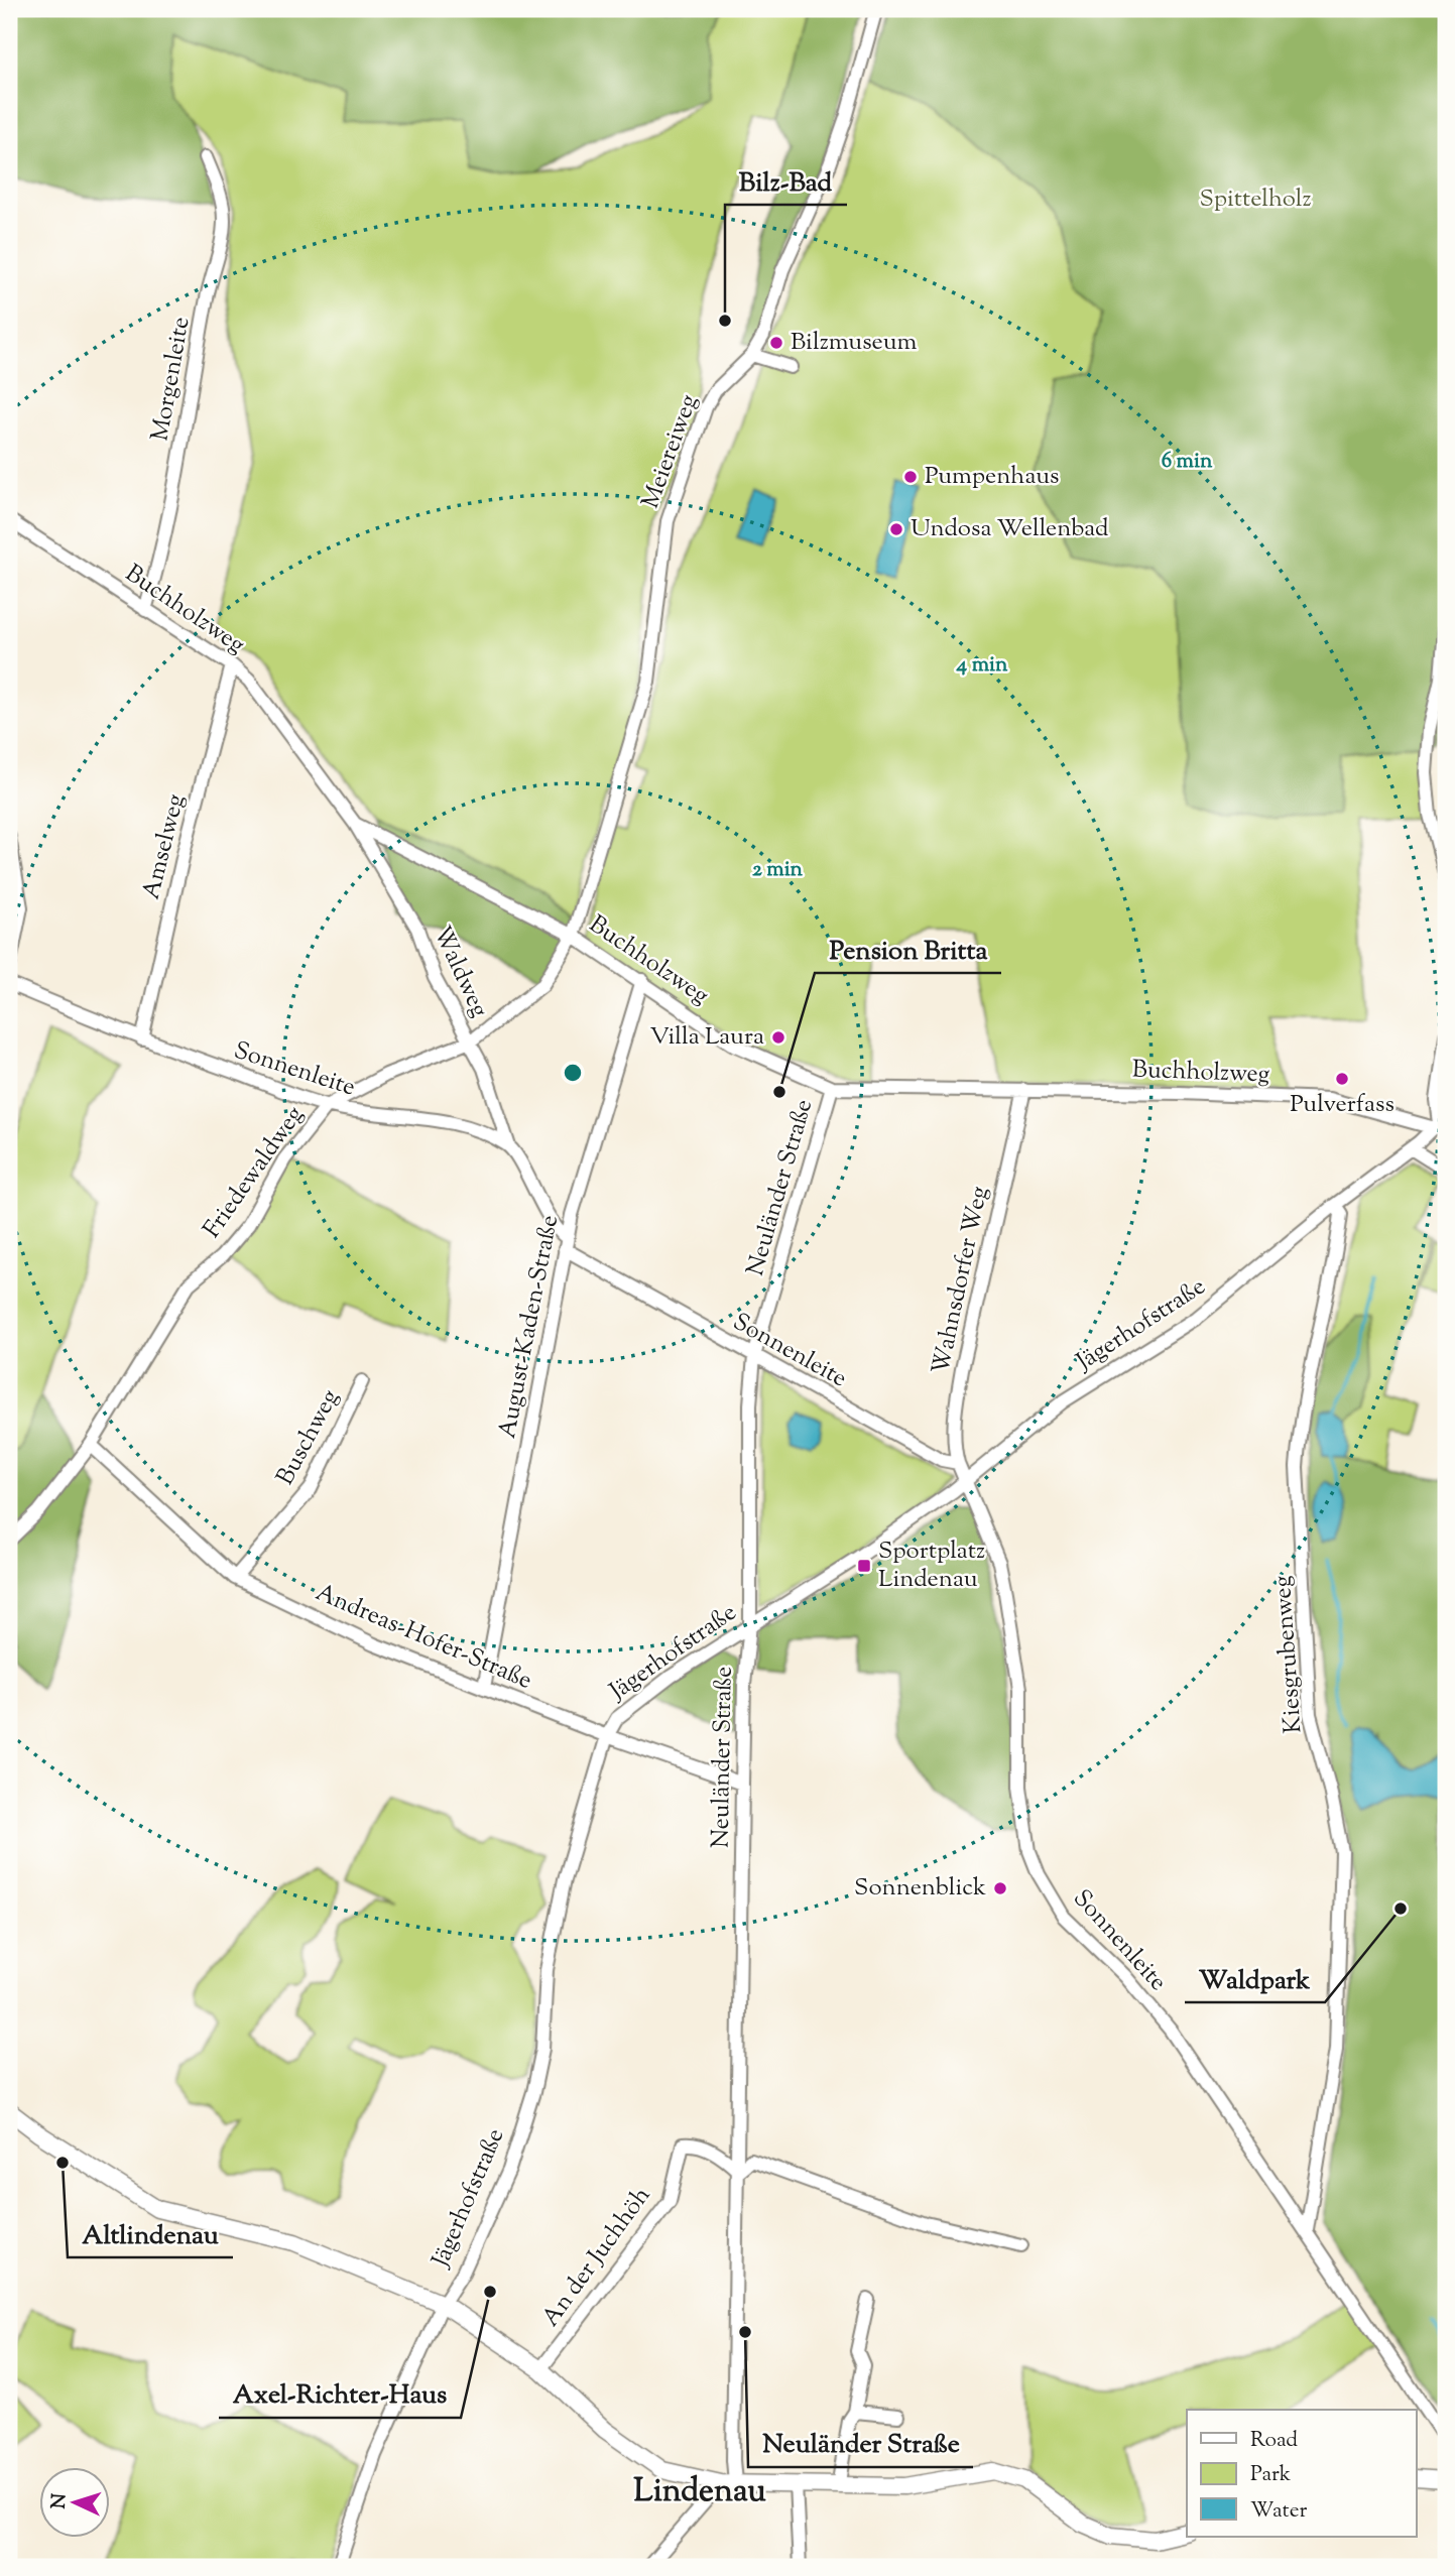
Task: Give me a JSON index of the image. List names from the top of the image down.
{
  "streets": {
    "street": [
      "Morgenleite",
      "Meiereiweg",
      "Buchholzweg",
      "Amselweg",
      "Waldweg",
      "Sonnenleite",
      "Friedewaldweg",
      "Neuländer Straße",
      "Wahnsdorfer Weg",
      "Jägerhofstraße",
      "August-Kaden-Straße",
      "Buschweg",
      "Andreas-Hofer-Straße",
      "Kiesgrubenweg",
      "An der Juchhöh"
    ]
  },
  "crossings": [
    ["Morgenleite", "Buchholzweg"],
    ["Meiereiweg", "Buchholzweg"],
    ["Meiereiweg", "Friedewaldweg"],
    ["Buchholzweg", "Amselweg"],
    ["Buchholzweg", "Waldweg"],
    ["Buchholzweg", "Friedewaldweg"],
    ["Buchholzweg", "Neuländer Straße"],
    ["Buchholzweg", "Wahnsdorfer Weg"],
    ["Buchholzweg", "Jägerhofstraße"],
    ["Buchholzweg", "August-Kaden-Straße"],
    ["Amselweg", "Sonnenleite"],
    ["Waldweg", "Sonnenleite"],
    ["Waldweg", "Friedewaldweg"],
    ["Sonnenleite", "Friedewaldweg"],
    ["Sonnenleite", "Neuländer Straße"],
    ["Sonnenleite", "Wahnsdorfer Weg"],
    ["Sonnenleite", "Jägerhofstraße"],
    ["Sonnenleite", "August-Kaden-Straße"],
    ["Sonnenleite", "Kiesgrubenweg"],
    ["Friedewaldweg", "Andreas-Hofer-Straße"],
    ["Neuländer Straße", "Jägerhofstraße"],
    ["Neuländer Straße", "Andreas-Hofer-Straße"],
    ["Neuländer Straße", "An der Juchhöh"],
    ["Wahnsdorfer Weg", "Jägerhofstraße"],
    ["Jägerhofstraße", "Andreas-Hofer-Straße"],
    ["Jägerhofstraße", "Kiesgrubenweg"],
    ["August-Kaden-Straße", "Andreas-Hofer-Straße"],
    ["Buschweg", "Andreas-Hofer-Straße"]
  ],
  "districts": ["Lindenau"],
  "parks": ["Spittelholz"],
  "places": {
    "other": [
      "Bilz-Bad",
      "Bilzmuseum",
      "Pumpenhaus",
      "Undosa Wellenbad",
      "Villa Laura",
      "Pulverfass",
      "Pension Britta",
      "Sonnenblick",
      "Waldpark",
      "Altlindenau",
      "Axel-Richter-Haus",
      "Neuländer Straße"
    ],
    "transit": ["Sportplatz Lindenau"]
  },
  "legend": ["Road", "Park", "Water"],
  "north": "left",
  "rings": ["6 min", "4 min", "2 min"]
}
